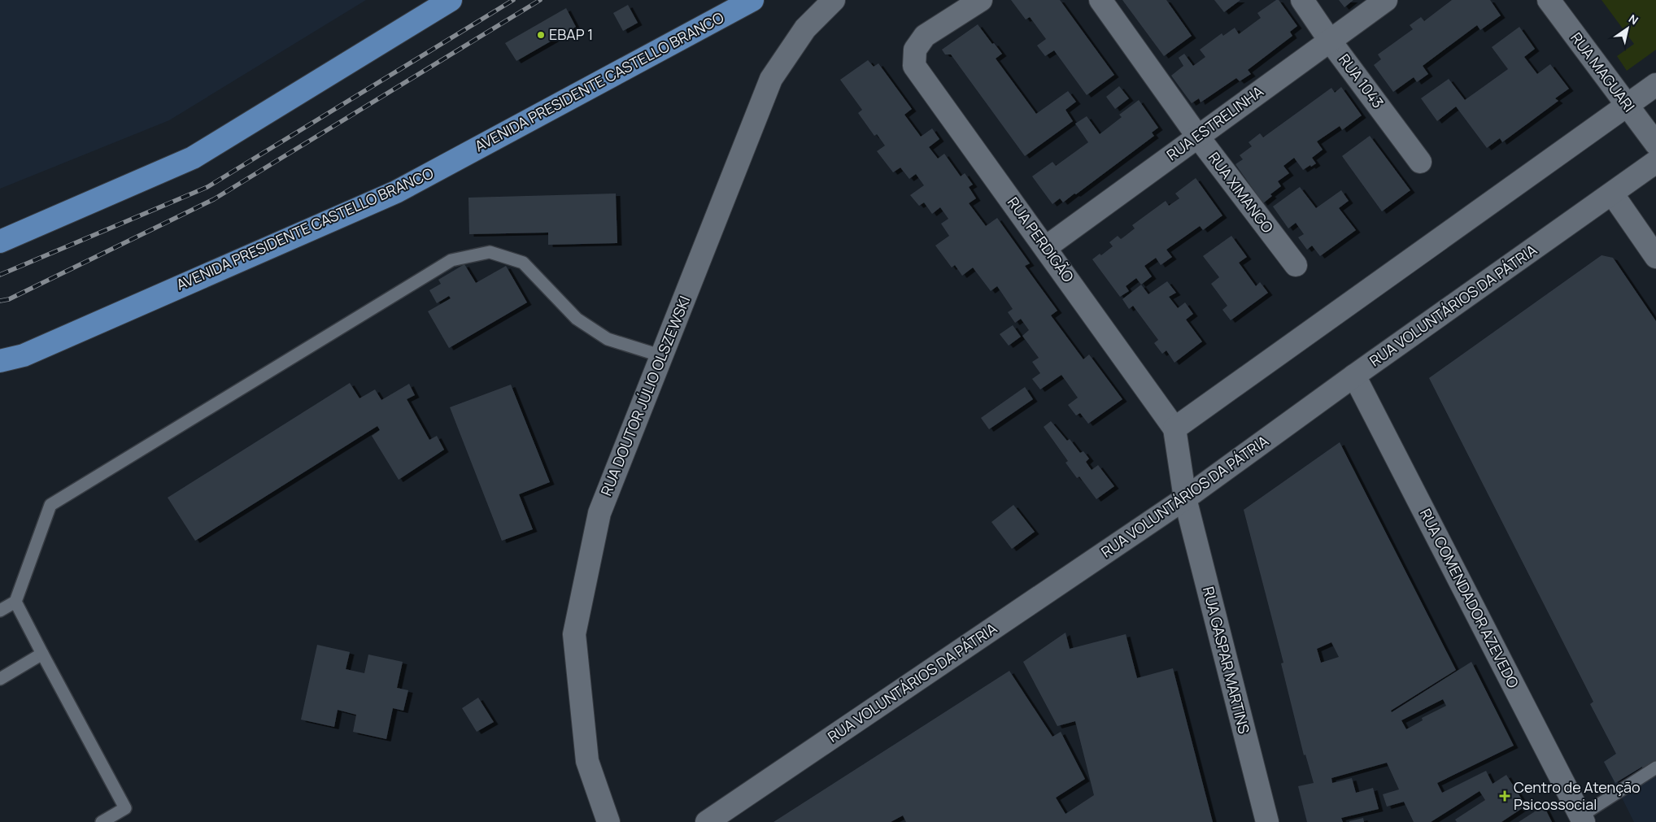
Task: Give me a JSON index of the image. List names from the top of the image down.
{
  "streets": {
    "main road": ["AVENIDA PRESIDENTE CASTELLO BRANCO"],
    "street": [
      "RUA MAGUARI",
      "RUA 1043",
      "RUA ESTRELINHA",
      "RUA XIMANGO",
      "RUA PERDIGÃO",
      "RUA VOLUNTÁRIOS DA PÁTRIA",
      "RUA DOUTOR JÚLIO OLSZEWSKI",
      "RUA COMENDADOR AZEVEDO",
      "RUA GASPAR MARTINS"
    ]
  },
  "crossings": [
    ["RUA 1043", "RUA ESTRELINHA"],
    ["RUA ESTRELINHA", "RUA XIMANGO"],
    ["RUA ESTRELINHA", "RUA PERDIGÃO"],
    ["RUA PERDIGÃO", "RUA GASPAR MARTINS"],
    ["RUA VOLUNTÁRIOS DA PÁTRIA", "RUA COMENDADOR AZEVEDO"],
    ["RUA VOLUNTÁRIOS DA PÁTRIA", "RUA GASPAR MARTINS"]
  ],
  "places": {
    "other": ["EBAP 1"],
    "health": ["Centro de Atenção Psicossocial"]
  },
  "north": "top right"
}
